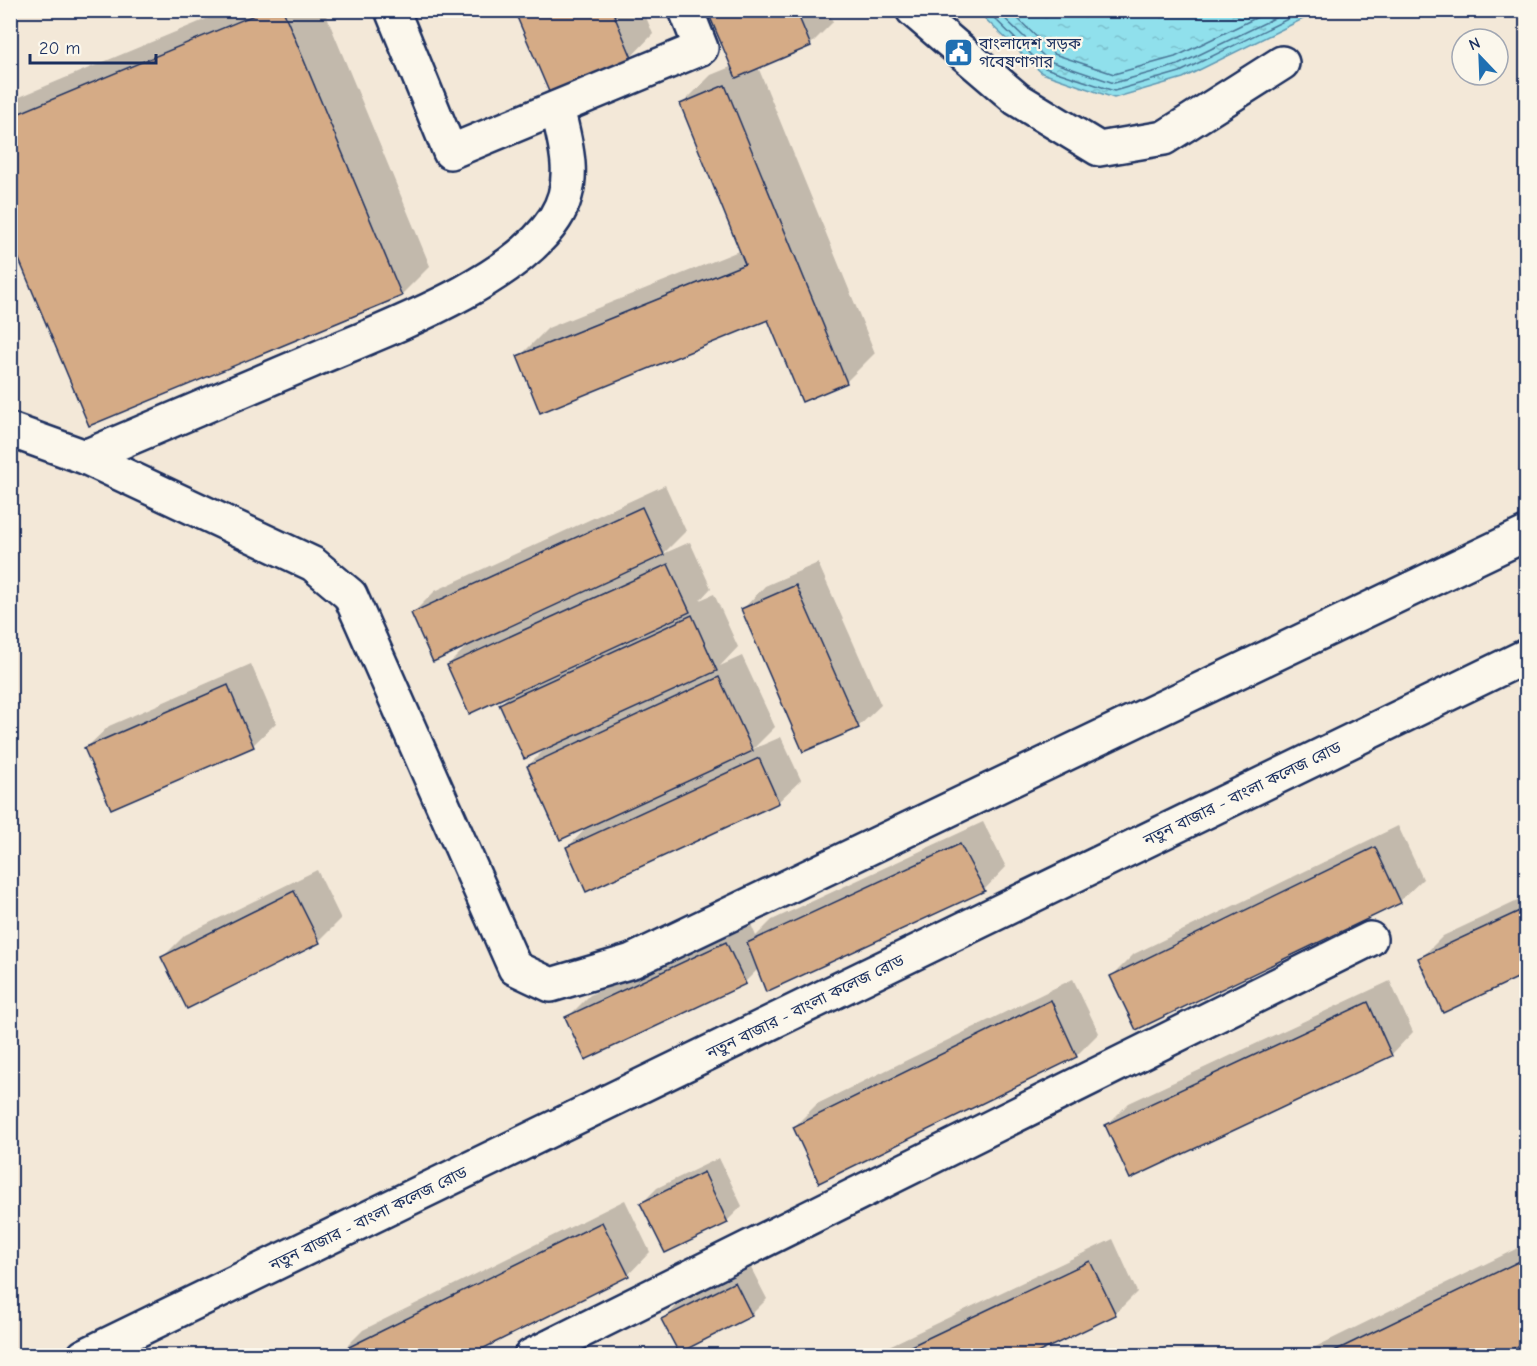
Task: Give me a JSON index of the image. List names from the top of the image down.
{
  "streets": {
    "street": ["নতুন বাজার - বাংলা কলেজ রোড"]
  },
  "places": {
    "public building": ["বাংলাদেশ সড়ক গবেষণাগার"]
  },
  "scale_bar": "20 m",
  "north": "top left"
}
